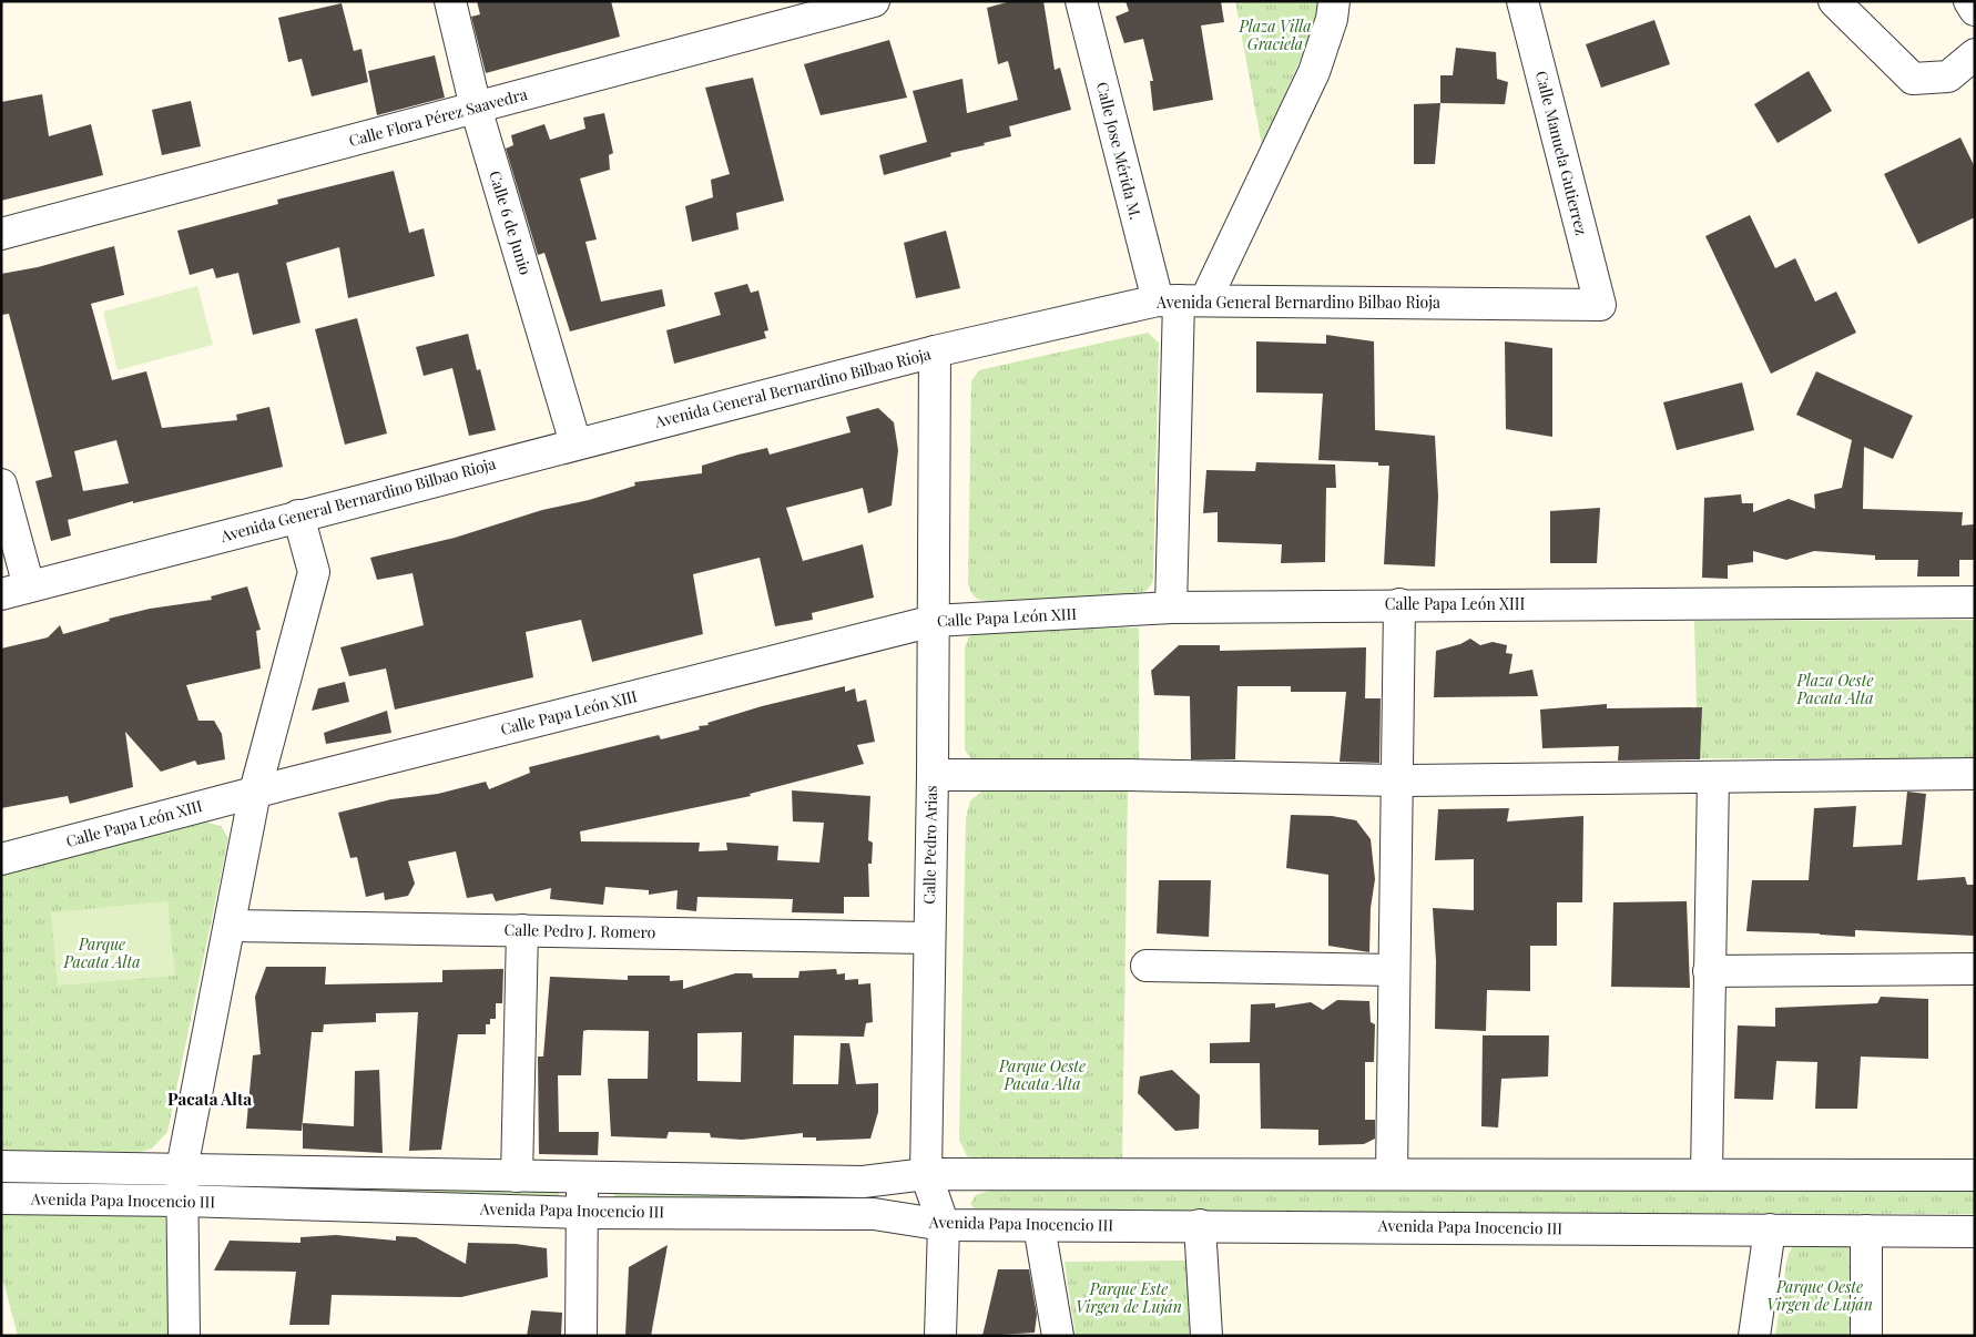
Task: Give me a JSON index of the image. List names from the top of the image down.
{
  "streets": {
    "street": [
      "Calle Flora Pérez Saavedra",
      "Calle Jose Mérida M.",
      "Calle Manuela Gutierrez",
      "Calle 6 de Junio",
      "Avenida General Bernardino Bilbao Rioja",
      "Calle Papa León XIII",
      "Calle Pedro Arias",
      "Calle Pedro J. Romero",
      "Avenida Papa Inocencio III"
    ]
  },
  "crossings": [
    ["Calle Flora Pérez Saavedra", "Calle 6 de Junio"],
    ["Calle Jose Mérida M.", "Avenida General Bernardino Bilbao Rioja"],
    ["Calle Manuela Gutierrez", "Avenida General Bernardino Bilbao Rioja"],
    ["Calle 6 de Junio", "Avenida General Bernardino Bilbao Rioja"],
    ["Avenida General Bernardino Bilbao Rioja", "Calle Pedro Arias"],
    ["Calle Papa León XIII", "Calle Pedro Arias"],
    ["Calle Pedro Arias", "Calle Pedro J. Romero"],
    ["Calle Pedro Arias", "Avenida Papa Inocencio III"]
  ],
  "districts": ["Pacata Alta"],
  "parks": [
    "Plaza Villa Graciela",
    "Plaza Oeste Pacata Alta",
    "Parque Pacata Alta",
    "Parque Oeste Pacata Alta",
    "Parque Oeste Virgen de Luján",
    "Parque Este Virgen de Luján"
  ]
}
